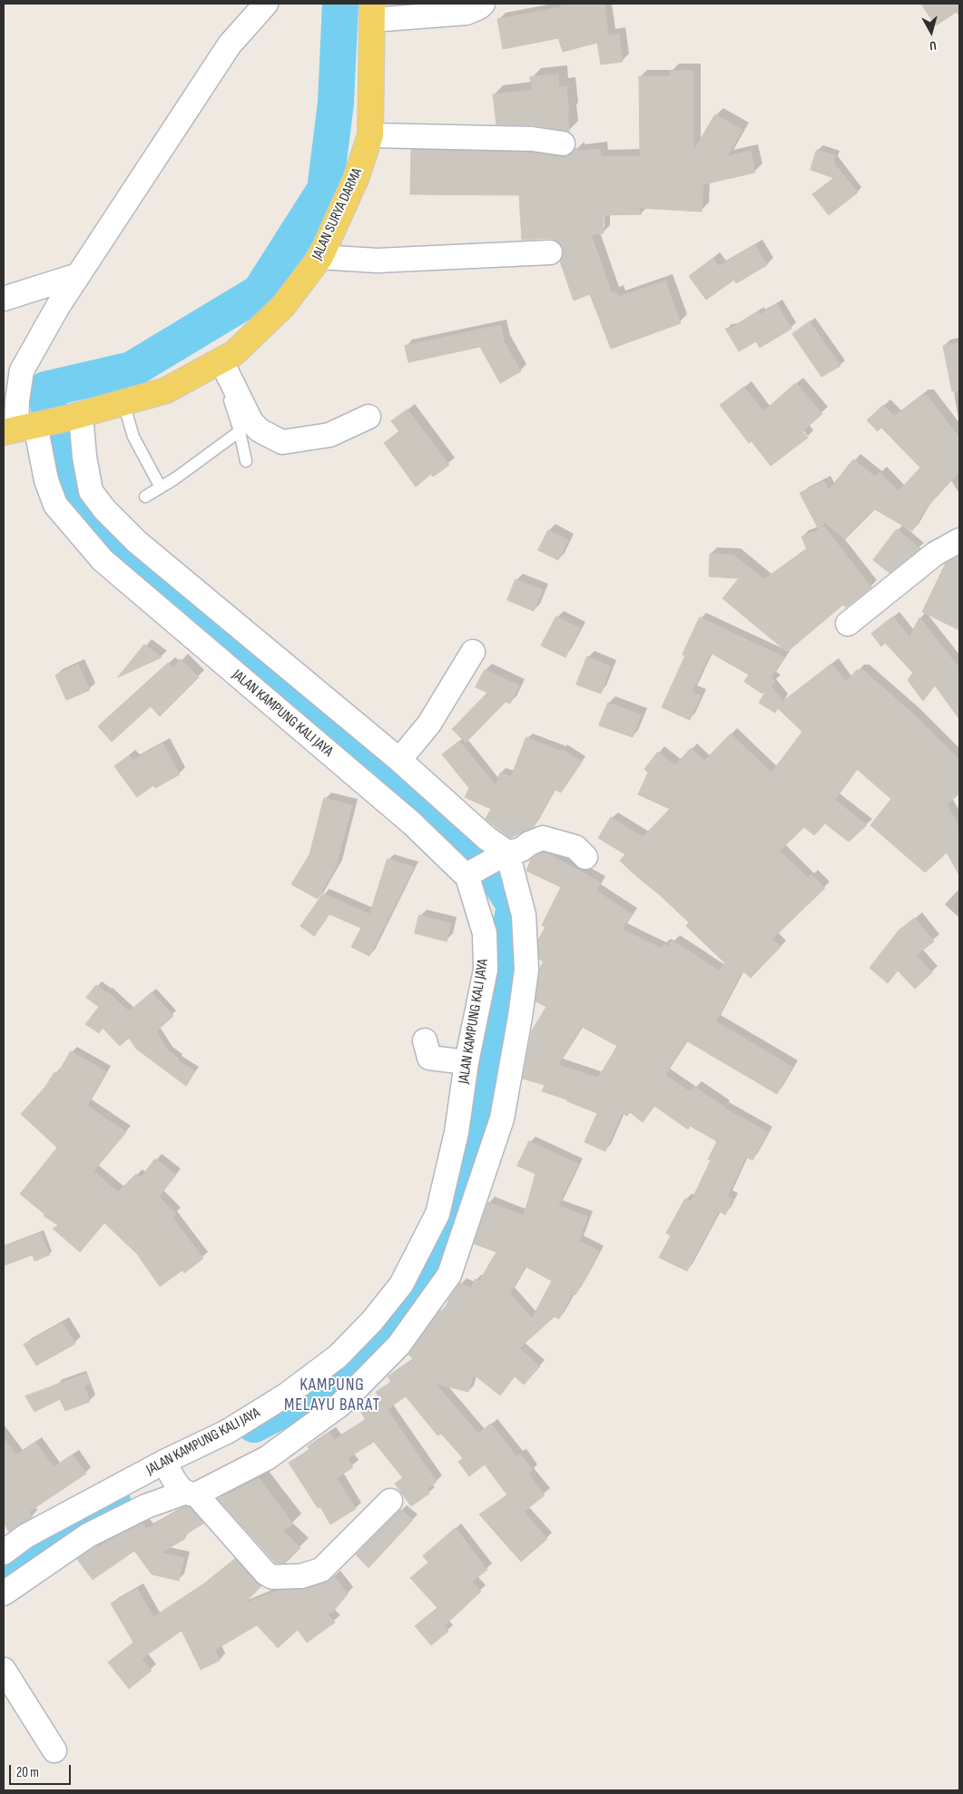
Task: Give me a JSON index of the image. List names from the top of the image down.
{
  "streets": {
    "main road": ["JALAN SURYA DARMA"],
    "street": ["JALAN KAMPUNG KALI JAYA"]
  },
  "crossings": [
    ["JALAN SURYA DARMA", "JALAN KAMPUNG KALI JAYA"]
  ],
  "districts": ["KAMPUNG MELAYU BARAT"],
  "scale_bar": "20 m",
  "north": "bottom"
}
